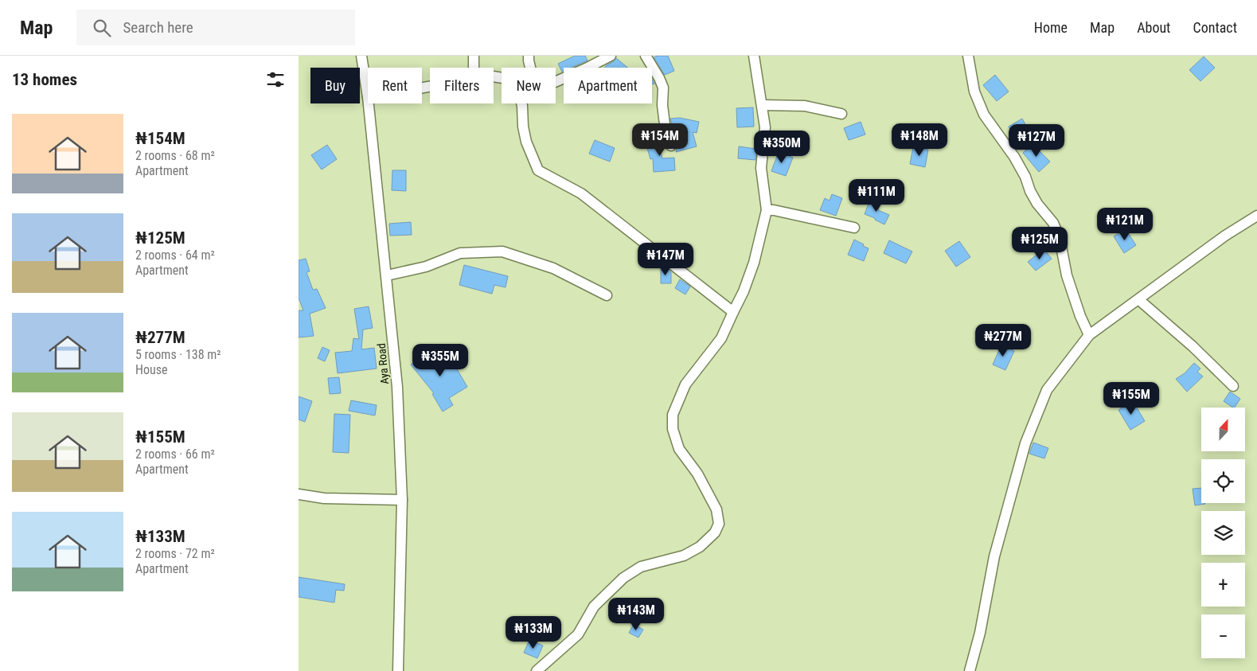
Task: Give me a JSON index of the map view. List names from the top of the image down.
{
  "streets": {
    "street": ["Aya Road"]
  },
  "north": "top",
  "page": {
    "header": "Map",
    "search": "Search here",
    "nav": [
      "Home",
      "Map",
      "About",
      "Contact"
    ],
    "heading": "13 homes",
    "chip": [
      "Buy",
      "Rent",
      "Filters",
      "New",
      "Apartment"
    ],
    "list": [
      {
        "name": "₦154M",
        "note": "2 rooms · 68 m² · Apartment"
      },
      {
        "name": "₦125M",
        "note": "2 rooms · 64 m² · Apartment"
      },
      {
        "name": "₦277M",
        "note": "5 rooms · 138 m² · House"
      },
      {
        "name": "₦155M",
        "note": "2 rooms · 66 m² · Apartment"
      },
      {
        "name": "₦133M",
        "note": "2 rooms · 72 m² · Apartment"
      }
    ],
    "price": [
      "₦154M",
      "₦148M",
      "₦127M",
      "₦350M",
      "₦111M",
      "₦121M",
      "₦125M",
      "₦147M",
      "₦277M",
      "₦355M",
      "₦155M",
      "₦143M",
      "₦133M"
    ],
    "map_buttons": ["+", "−"]
  }
}
